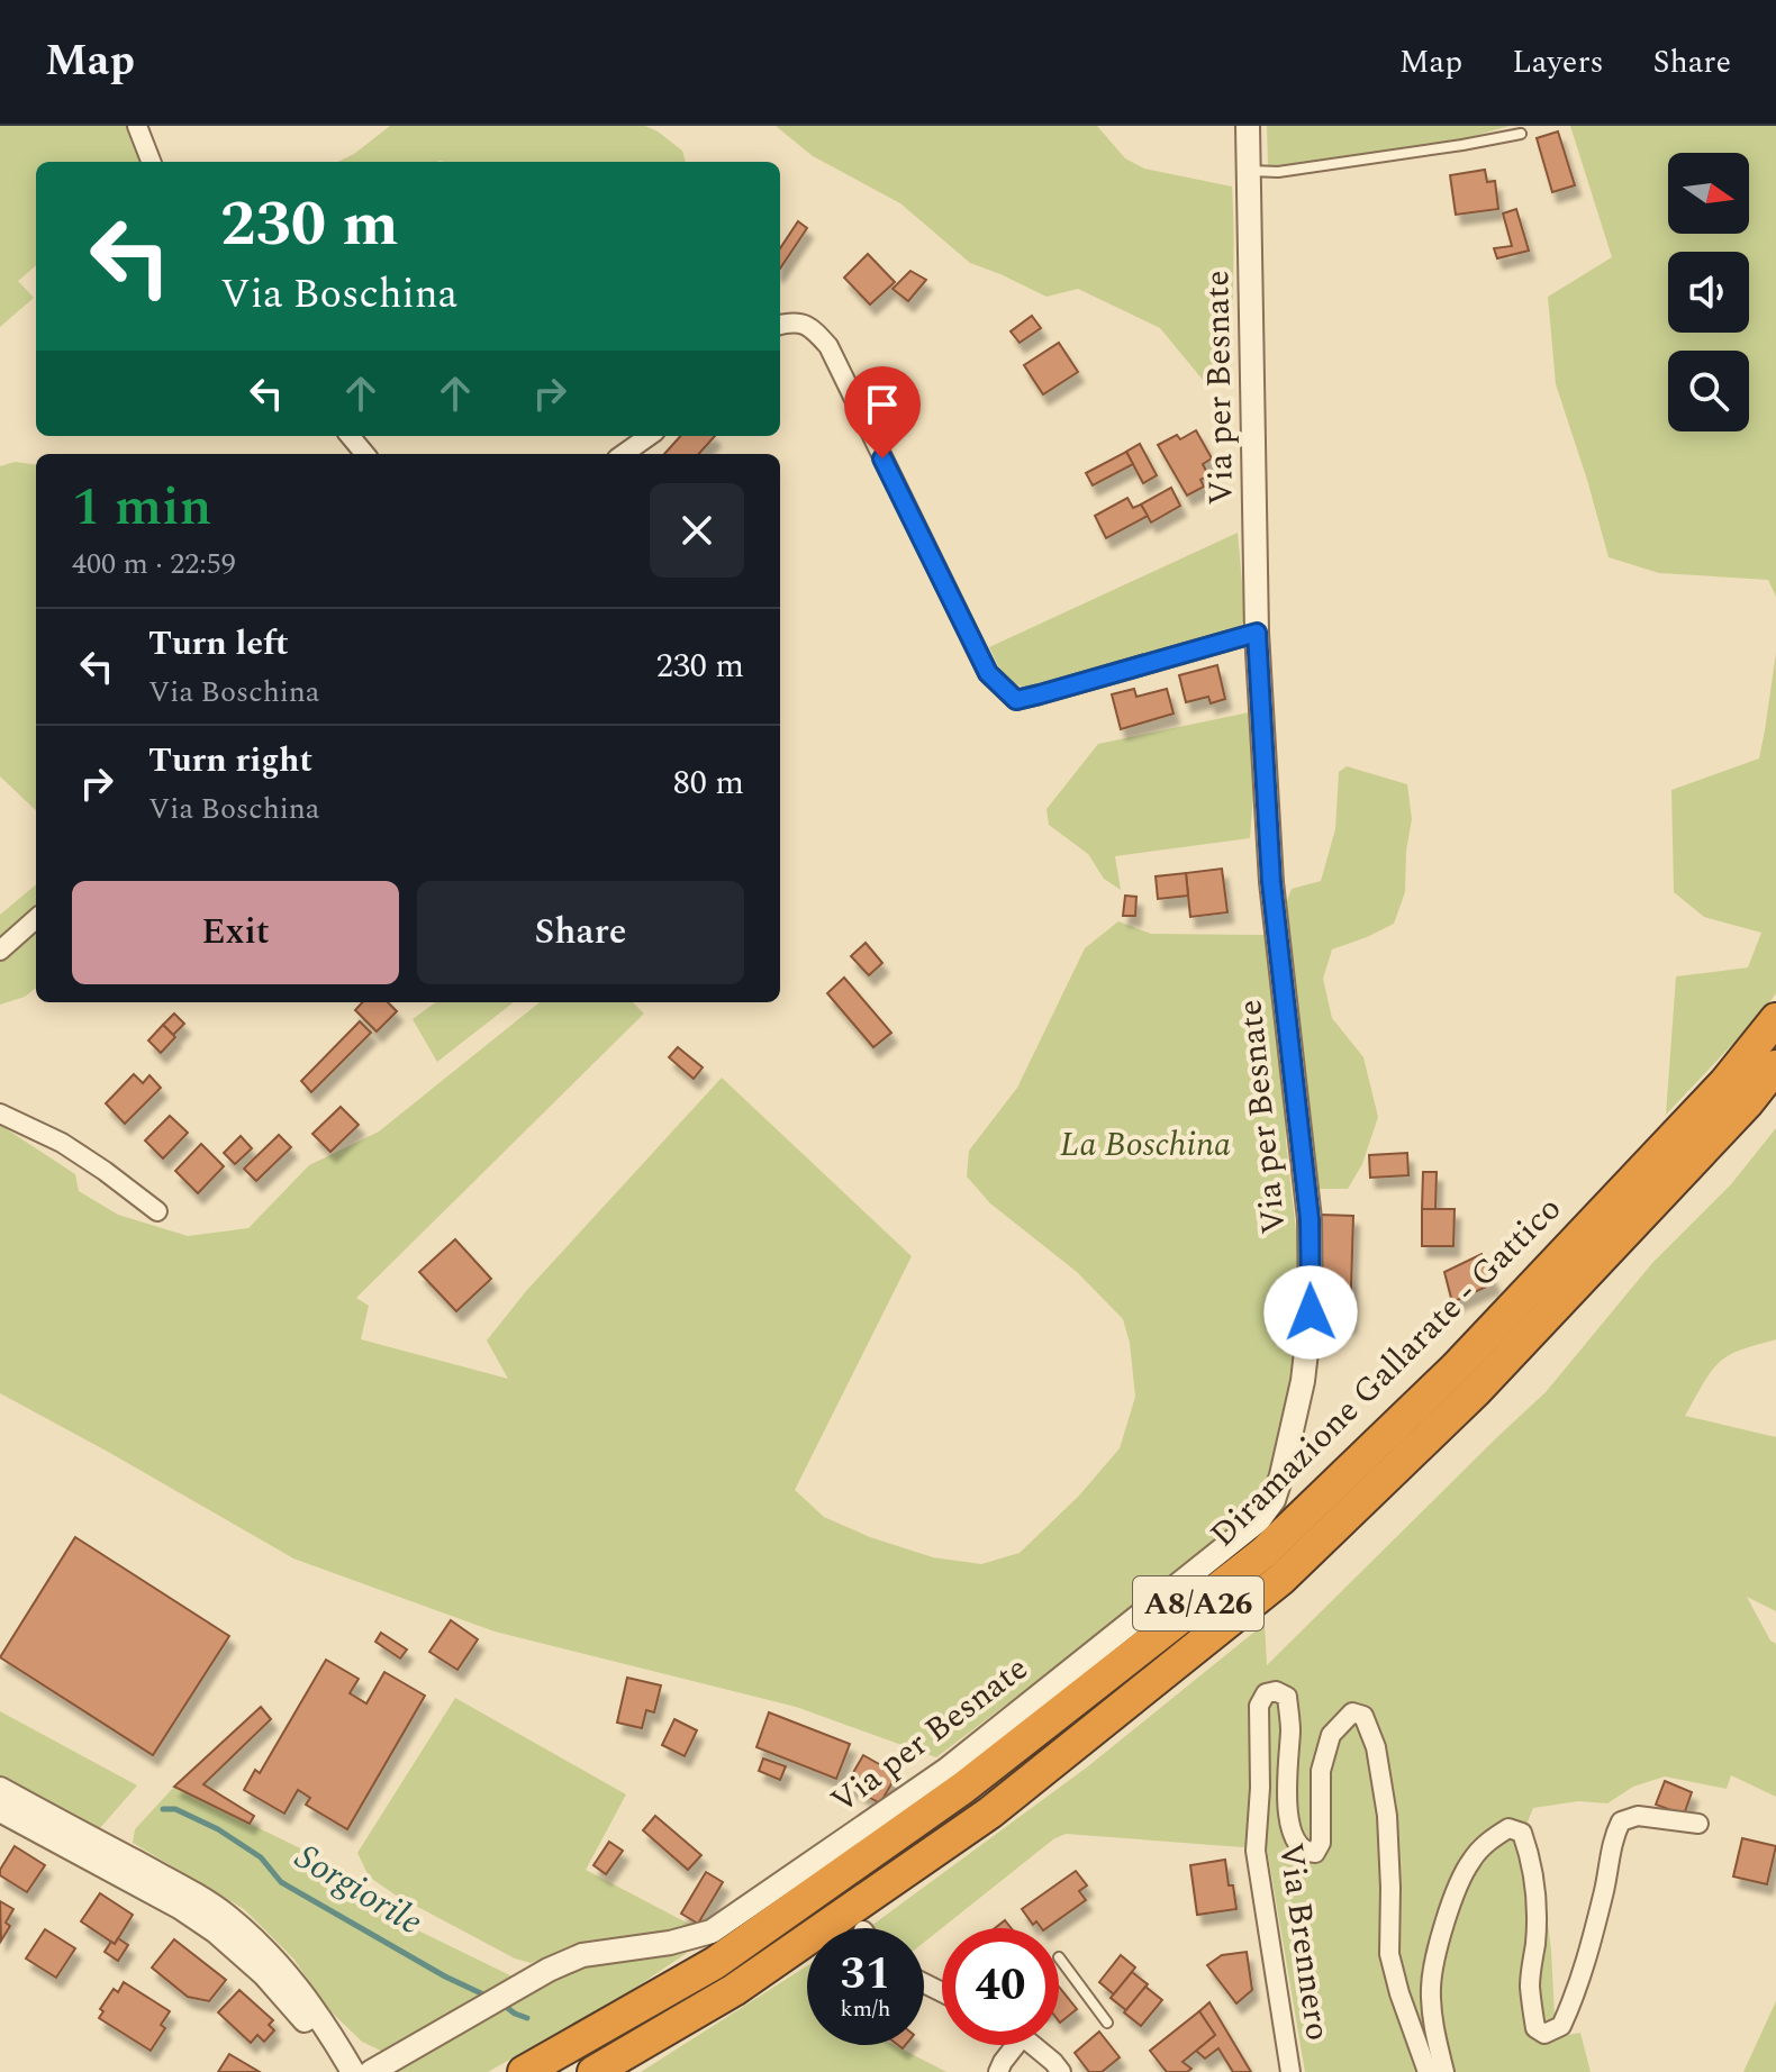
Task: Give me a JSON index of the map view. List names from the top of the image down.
{
  "streets": {
    "highway": ["Diramazione Gallarate - Gattico", "A8/A26"],
    "street": ["Via per Besnate", "Via Brennero"]
  },
  "water": ["Sorgiorile"],
  "parks": ["La Boschina"],
  "north": "right",
  "page": {
    "header": "Map",
    "nav": ["Map", "Layers", "Share"],
    "turn": ["230 m", "Via Boschina"],
    "heading": ["1 min", "400 m · 22:59"],
    "list": [
      {
        "name": "Turn left",
        "note": "Via Boschina",
        "value": "230 m"
      },
      {
        "name": "Turn right",
        "note": "Via Boschina",
        "value": "80 m"
      }
    ],
    "buttons": ["Exit", "Share"],
    "speed": "31 km/h",
    "limit": "40"
  }
}
